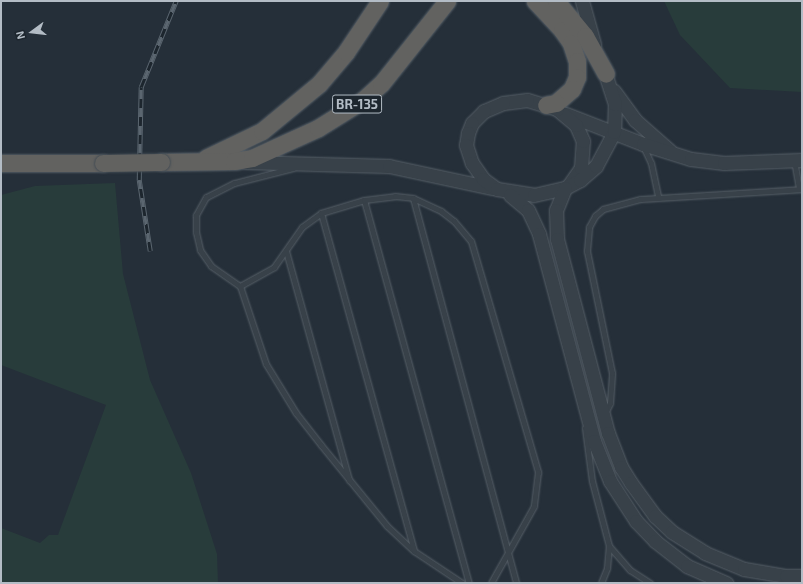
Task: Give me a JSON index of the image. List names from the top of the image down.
{
  "streets": {
    "highway": ["BR-135"]
  },
  "north": "left"
}
